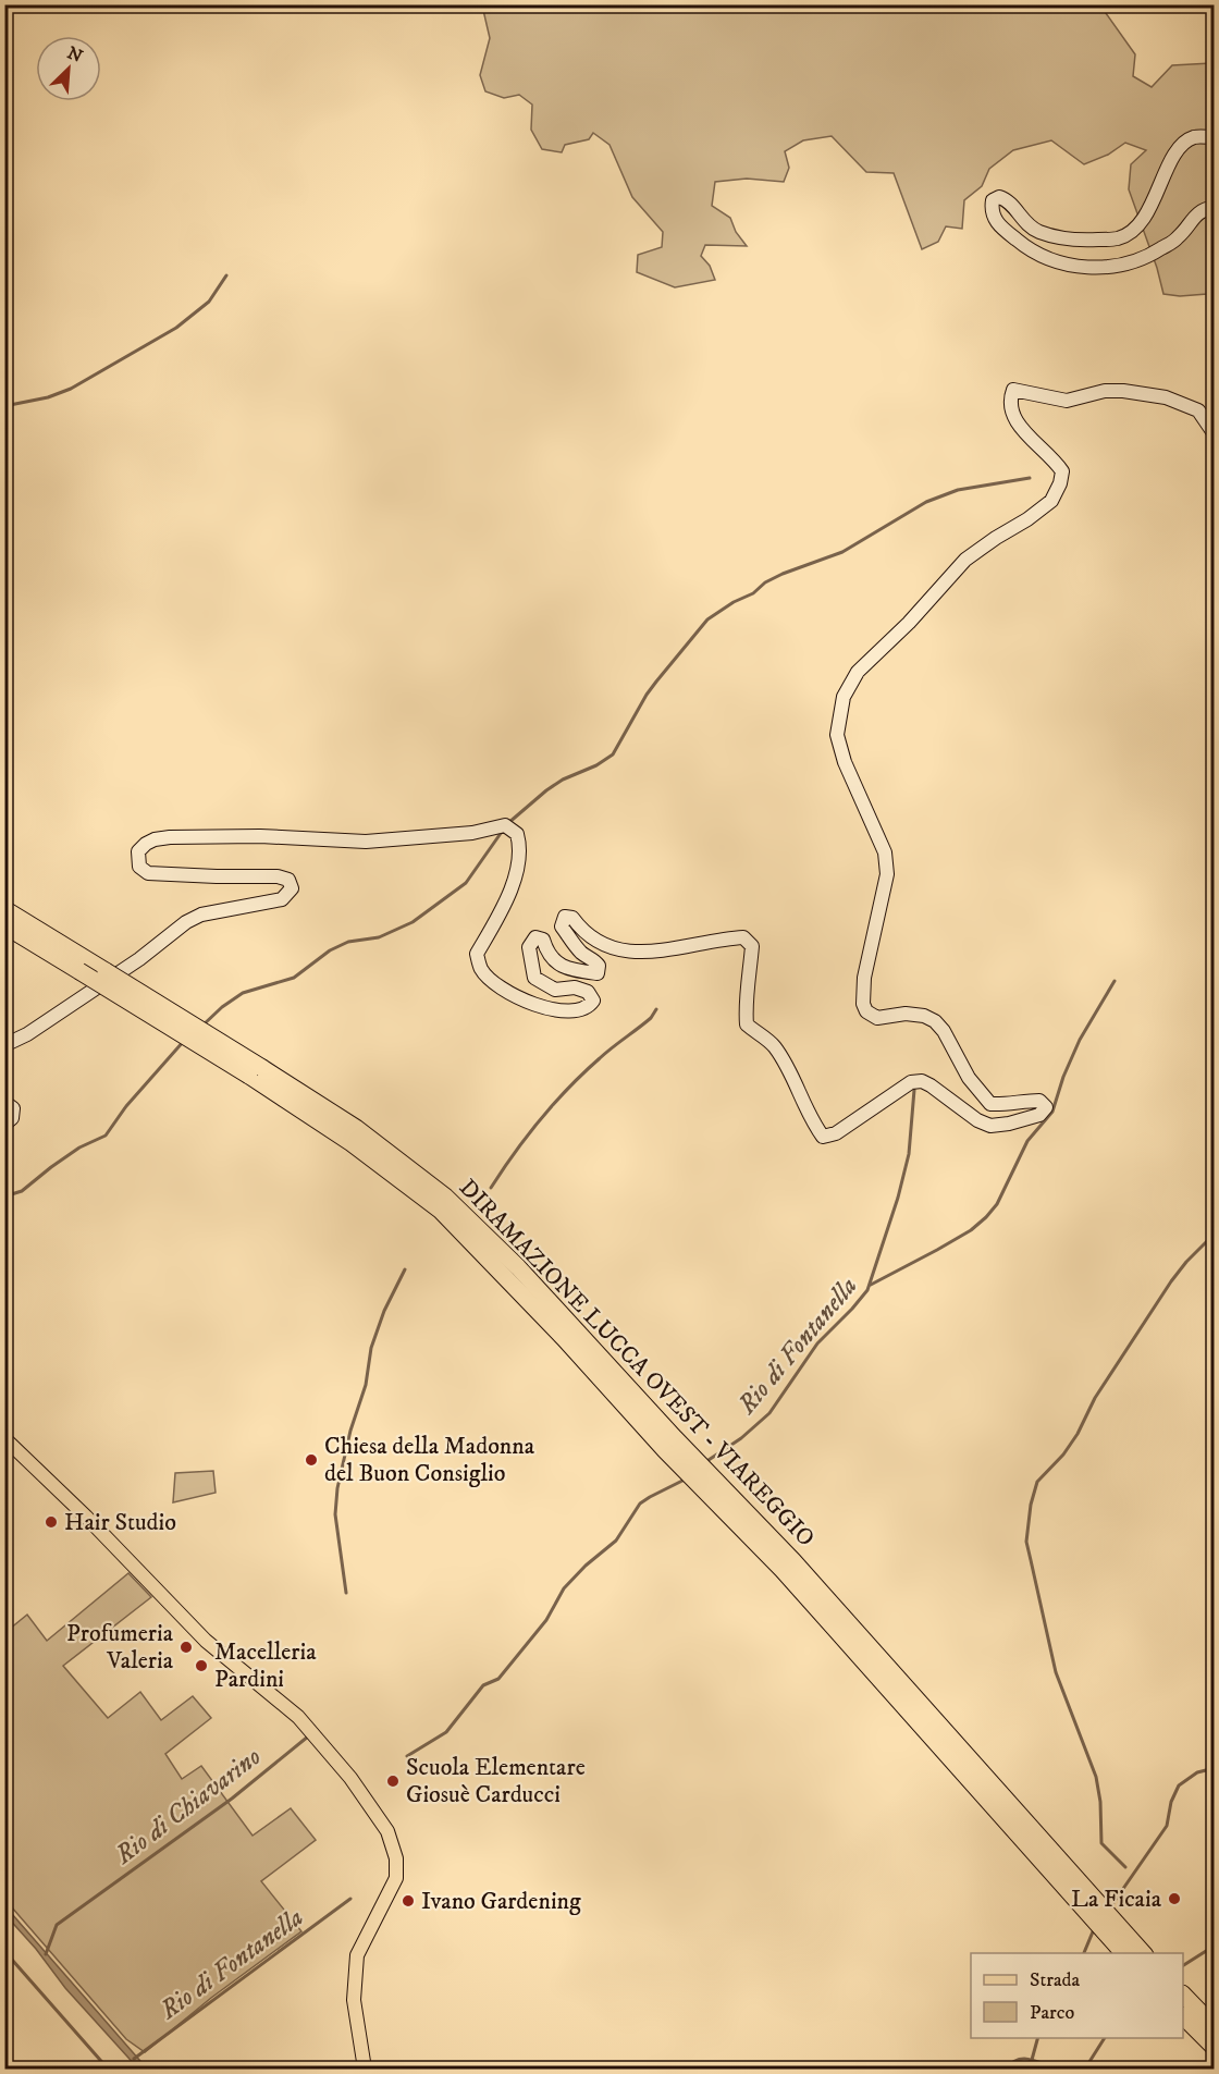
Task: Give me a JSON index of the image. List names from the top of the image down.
{
  "streets": {
    "highway": ["DIRAMAZIONE LUCCA OVEST - VIAREGGIO"]
  },
  "water": ["Rio di Fontanella", "Rio di Chiavarino"],
  "places": [
    "Chiesa della Madonna del Buon Consiglio",
    "Hair Studio",
    "Profumeria Valeria",
    "Macelleria Pardini",
    "Scuola Elementare Giosuè Carducci",
    "La Ficaia",
    "Ivano Gardening"
  ],
  "legend": ["Strada", "Parco"],
  "north": "top right"
}
